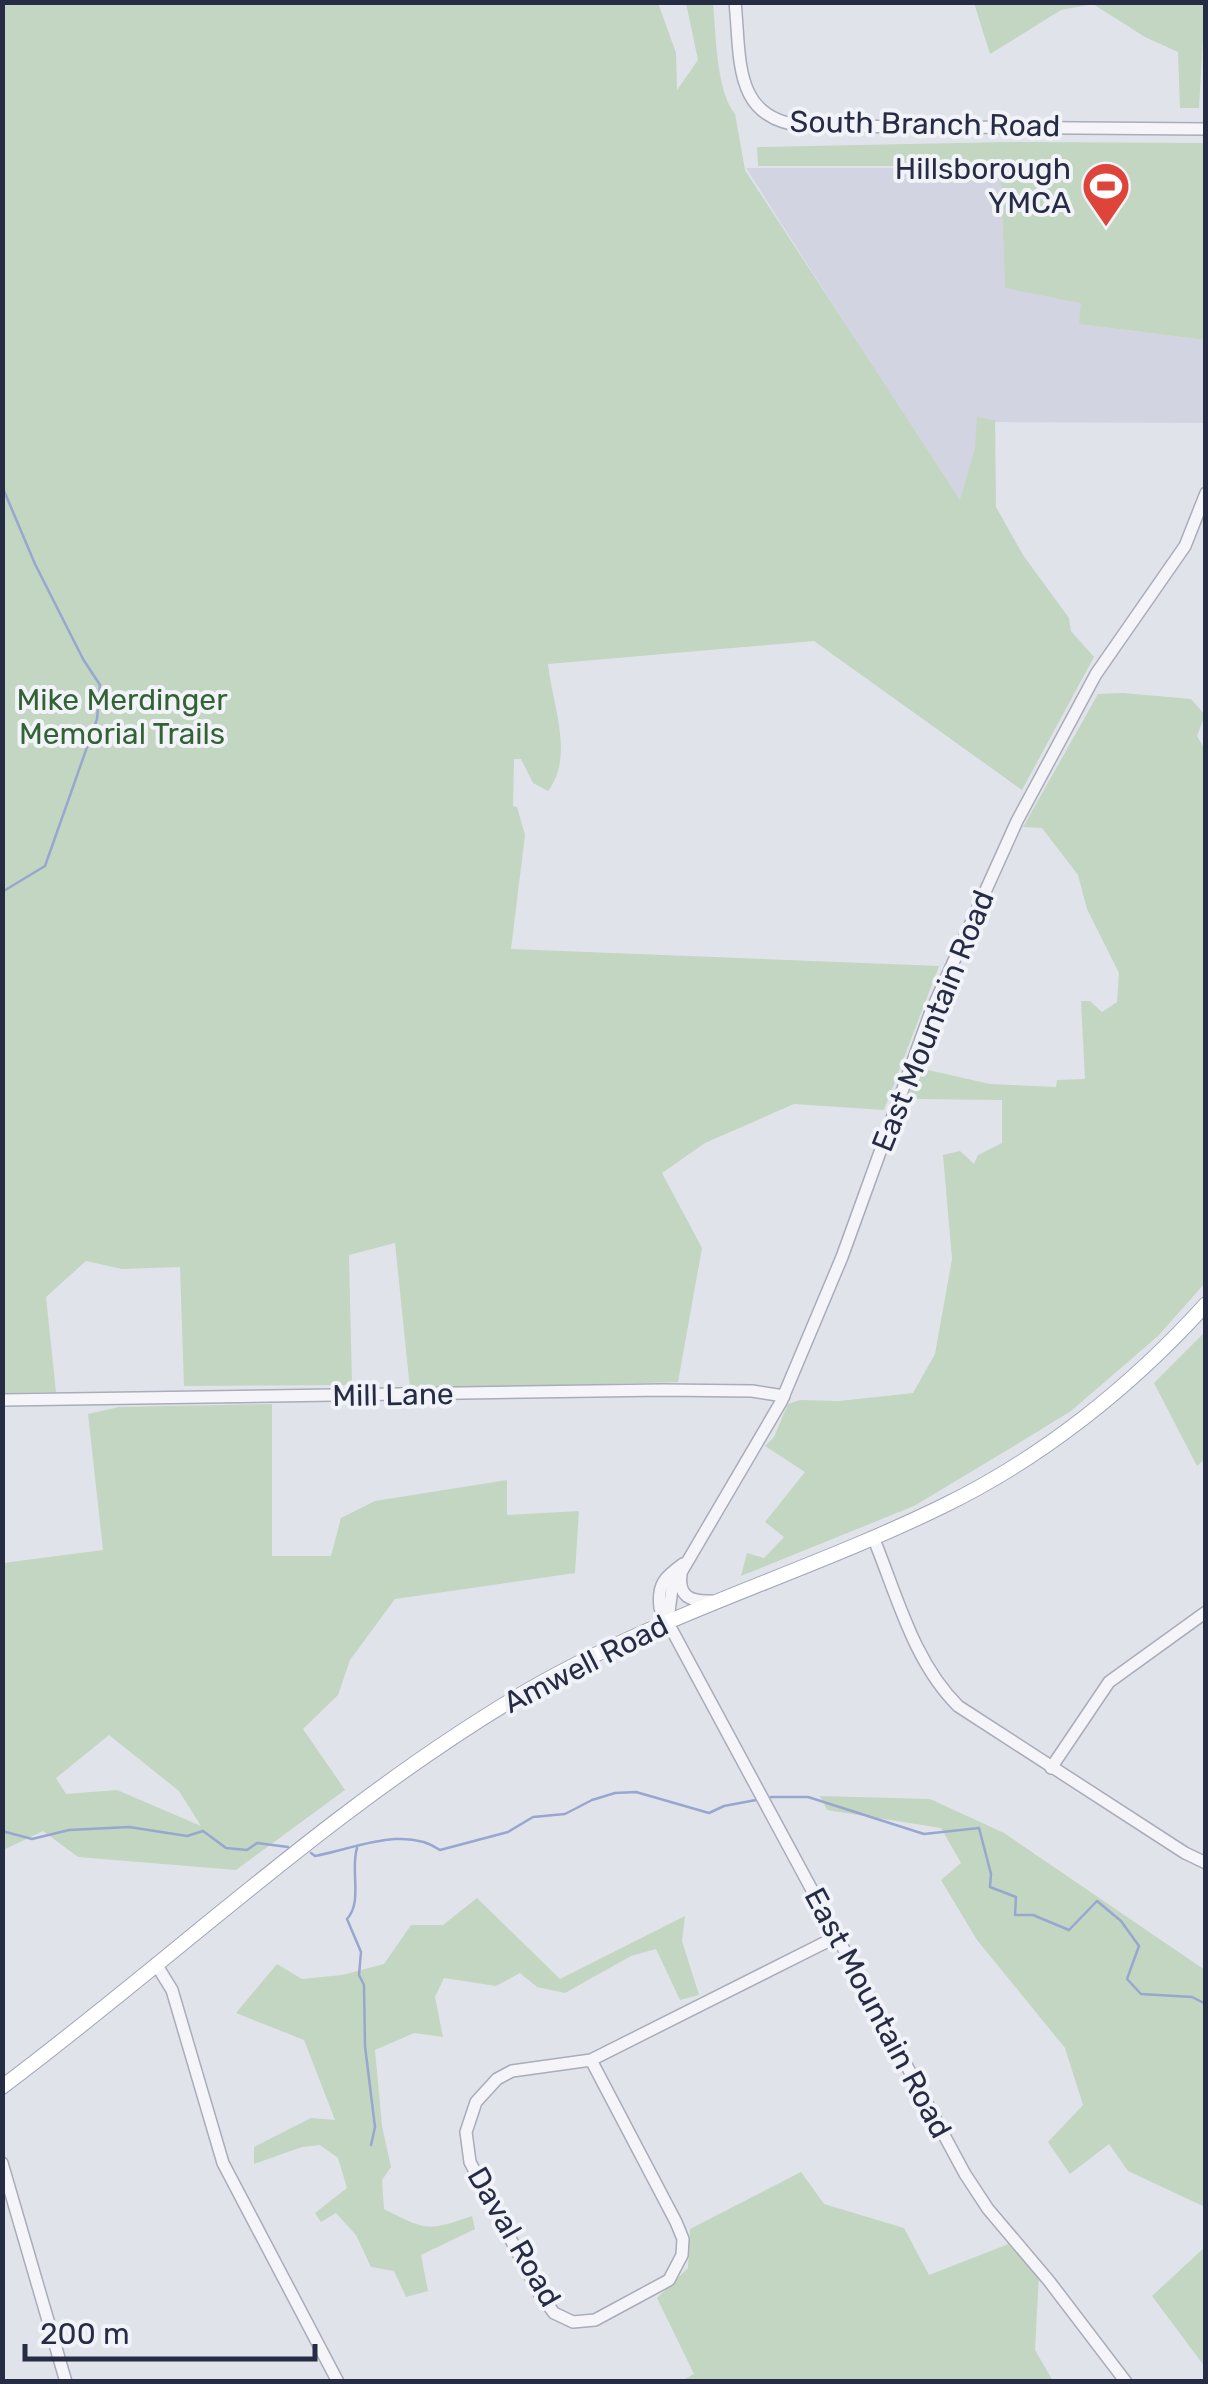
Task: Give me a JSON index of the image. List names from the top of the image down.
{
  "streets": {
    "main road": ["Amwell Road"],
    "street": [
      "South Branch Road",
      "East Mountain Road",
      "Mill Lane",
      "Daval Road"
    ]
  },
  "crossings": [
    ["East Mountain Road", "Mill Lane"],
    ["East Mountain Road", "Amwell Road"],
    ["East Mountain Road", "Daval Road"]
  ],
  "parks": ["Mike Merdinger Memorial Trails"],
  "places": {
    "sports": ["Hillsborough YMCA"]
  },
  "scale_bar": "200 m"
}
